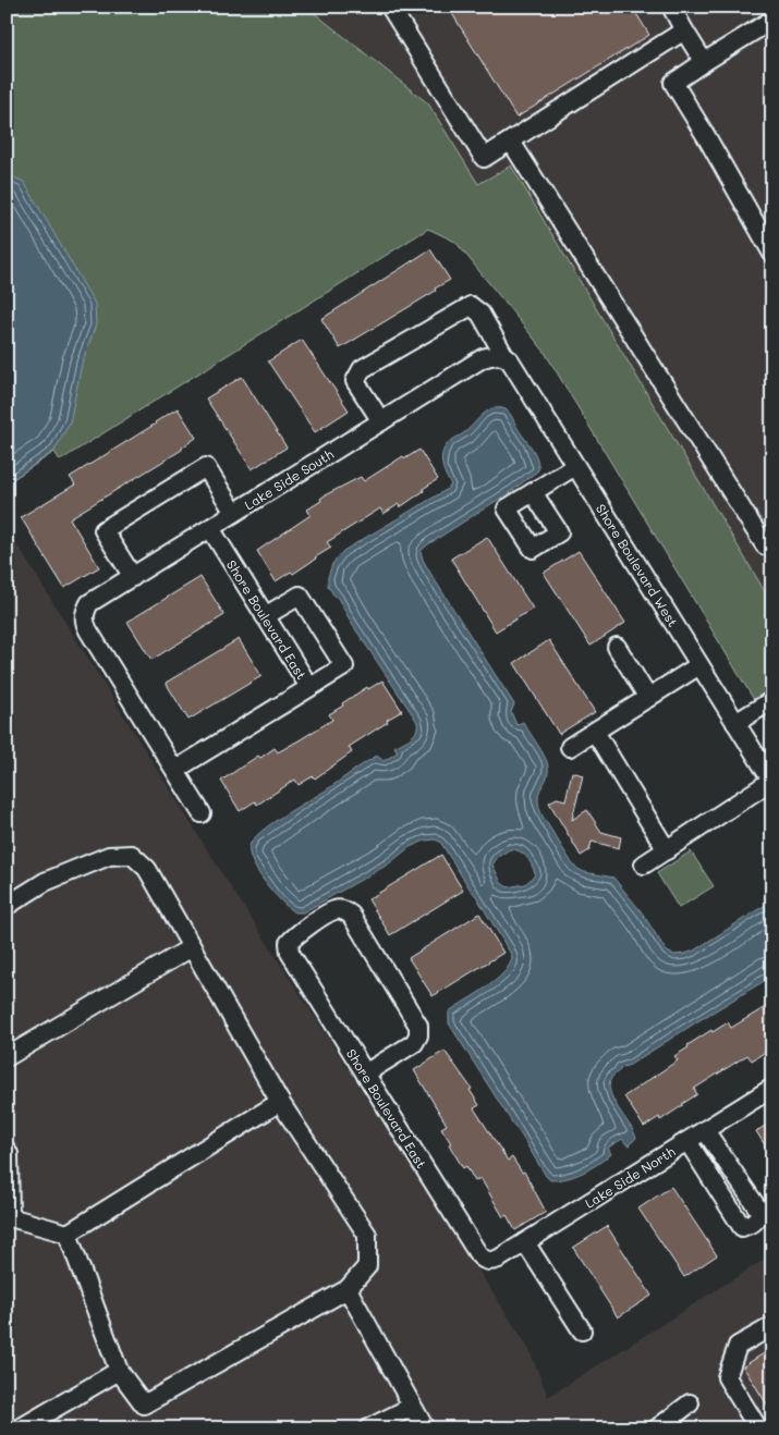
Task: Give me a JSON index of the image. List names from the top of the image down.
{
  "streets": {
    "street": [
      "Lake Side South",
      "Shore Boulevard West",
      "Shore Boulevard East",
      "Lake Side North"
    ]
  },
  "crossings": [
    ["Lake Side South", "Shore Boulevard West"],
    ["Lake Side South", "Shore Boulevard East"],
    ["Shore Boulevard East", "Lake Side North"]
  ]
}
